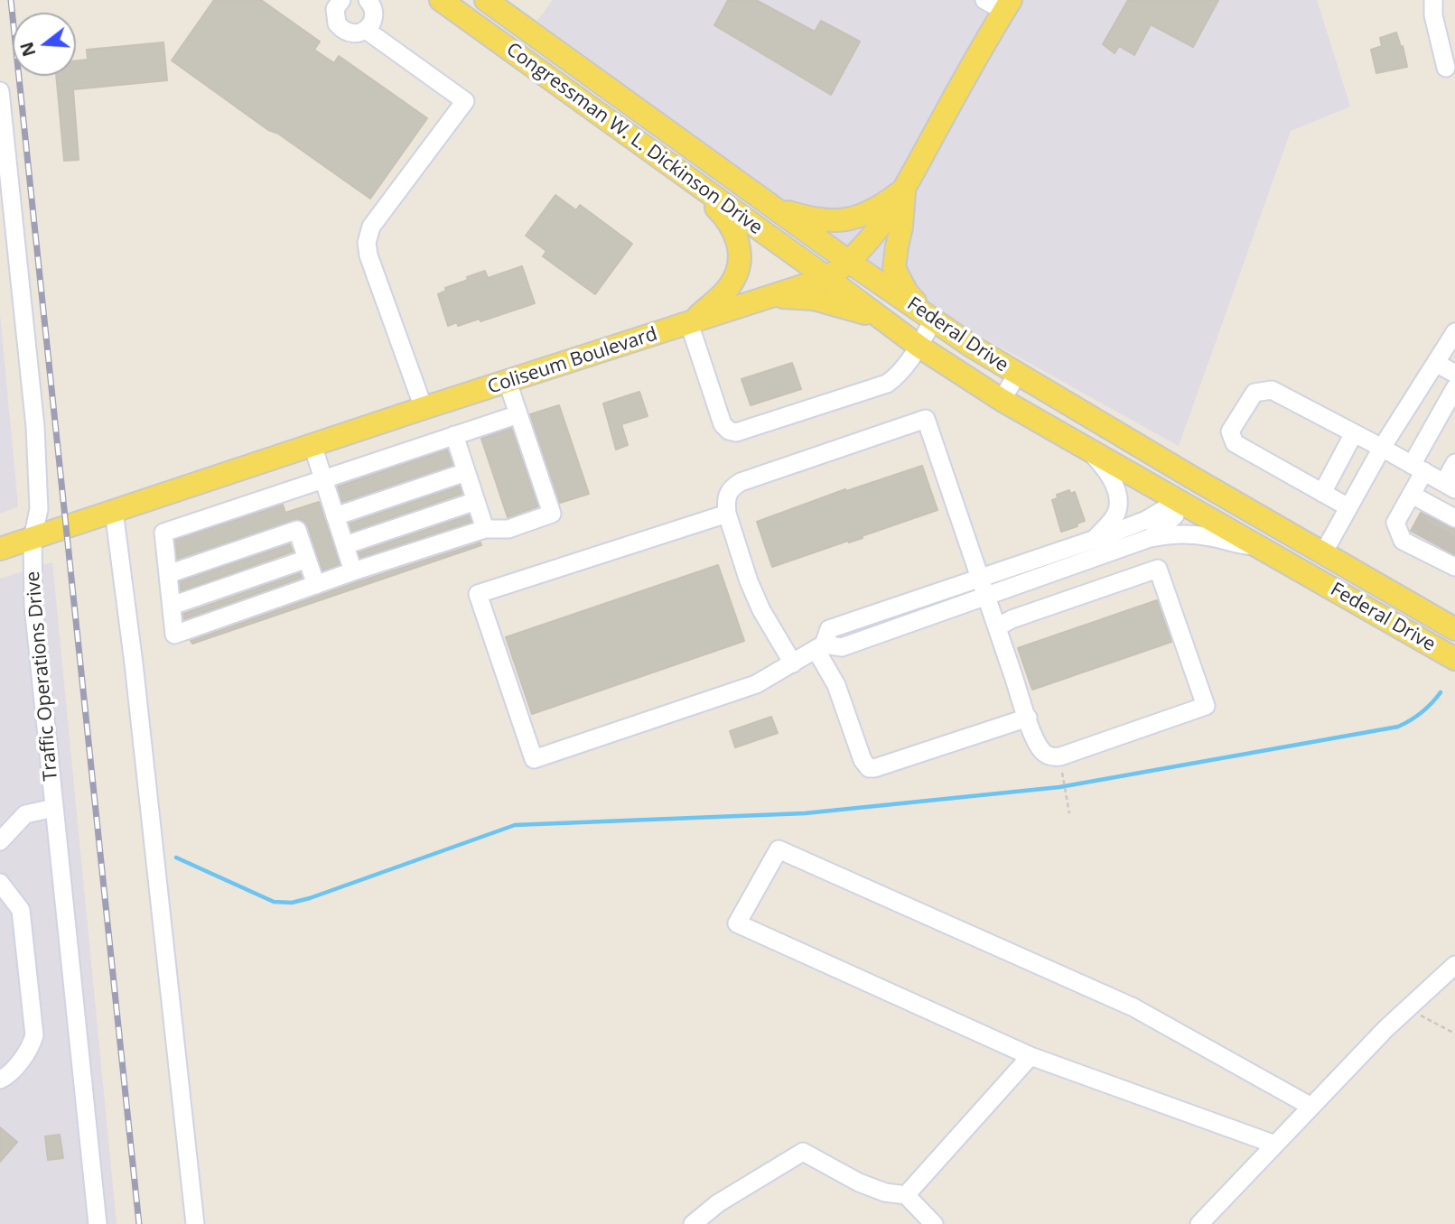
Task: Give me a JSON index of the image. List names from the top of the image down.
{
  "streets": {
    "main road": ["Congressman W. L. Dickinson Drive", "Federal Drive", "Coliseum Boulevard"],
    "street": ["Traffic Operations Drive"]
  },
  "crossings": [
    ["Congressman W. L. Dickinson Drive", "Federal Drive"],
    ["Congressman W. L. Dickinson Drive", "Coliseum Boulevard"],
    ["Federal Drive", "Coliseum Boulevard"],
    ["Coliseum Boulevard", "Traffic Operations Drive"]
  ],
  "north": "left"
}
